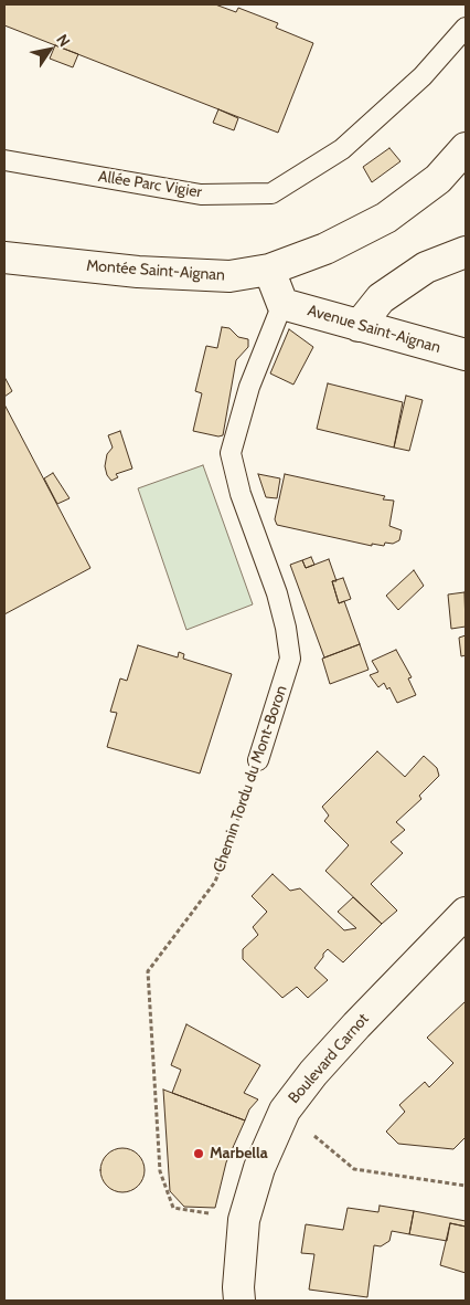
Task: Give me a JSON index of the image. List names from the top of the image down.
{
  "streets": {
    "street": ["Montée Saint-Aignan", "Avenue Saint-Aignan", "Boulevard Carnot"],
    "lane": ["Allée Parc Vigier", "Chemin Tordu du Mont-Boron"]
  },
  "crossings": [
    ["Avenue Saint-Aignan", "Chemin Tordu du Mont-Boron"],
    ["Chemin Tordu du Mont-Boron", "Boulevard Carnot"]
  ],
  "places": ["Marbella"],
  "north": "top right"
}
